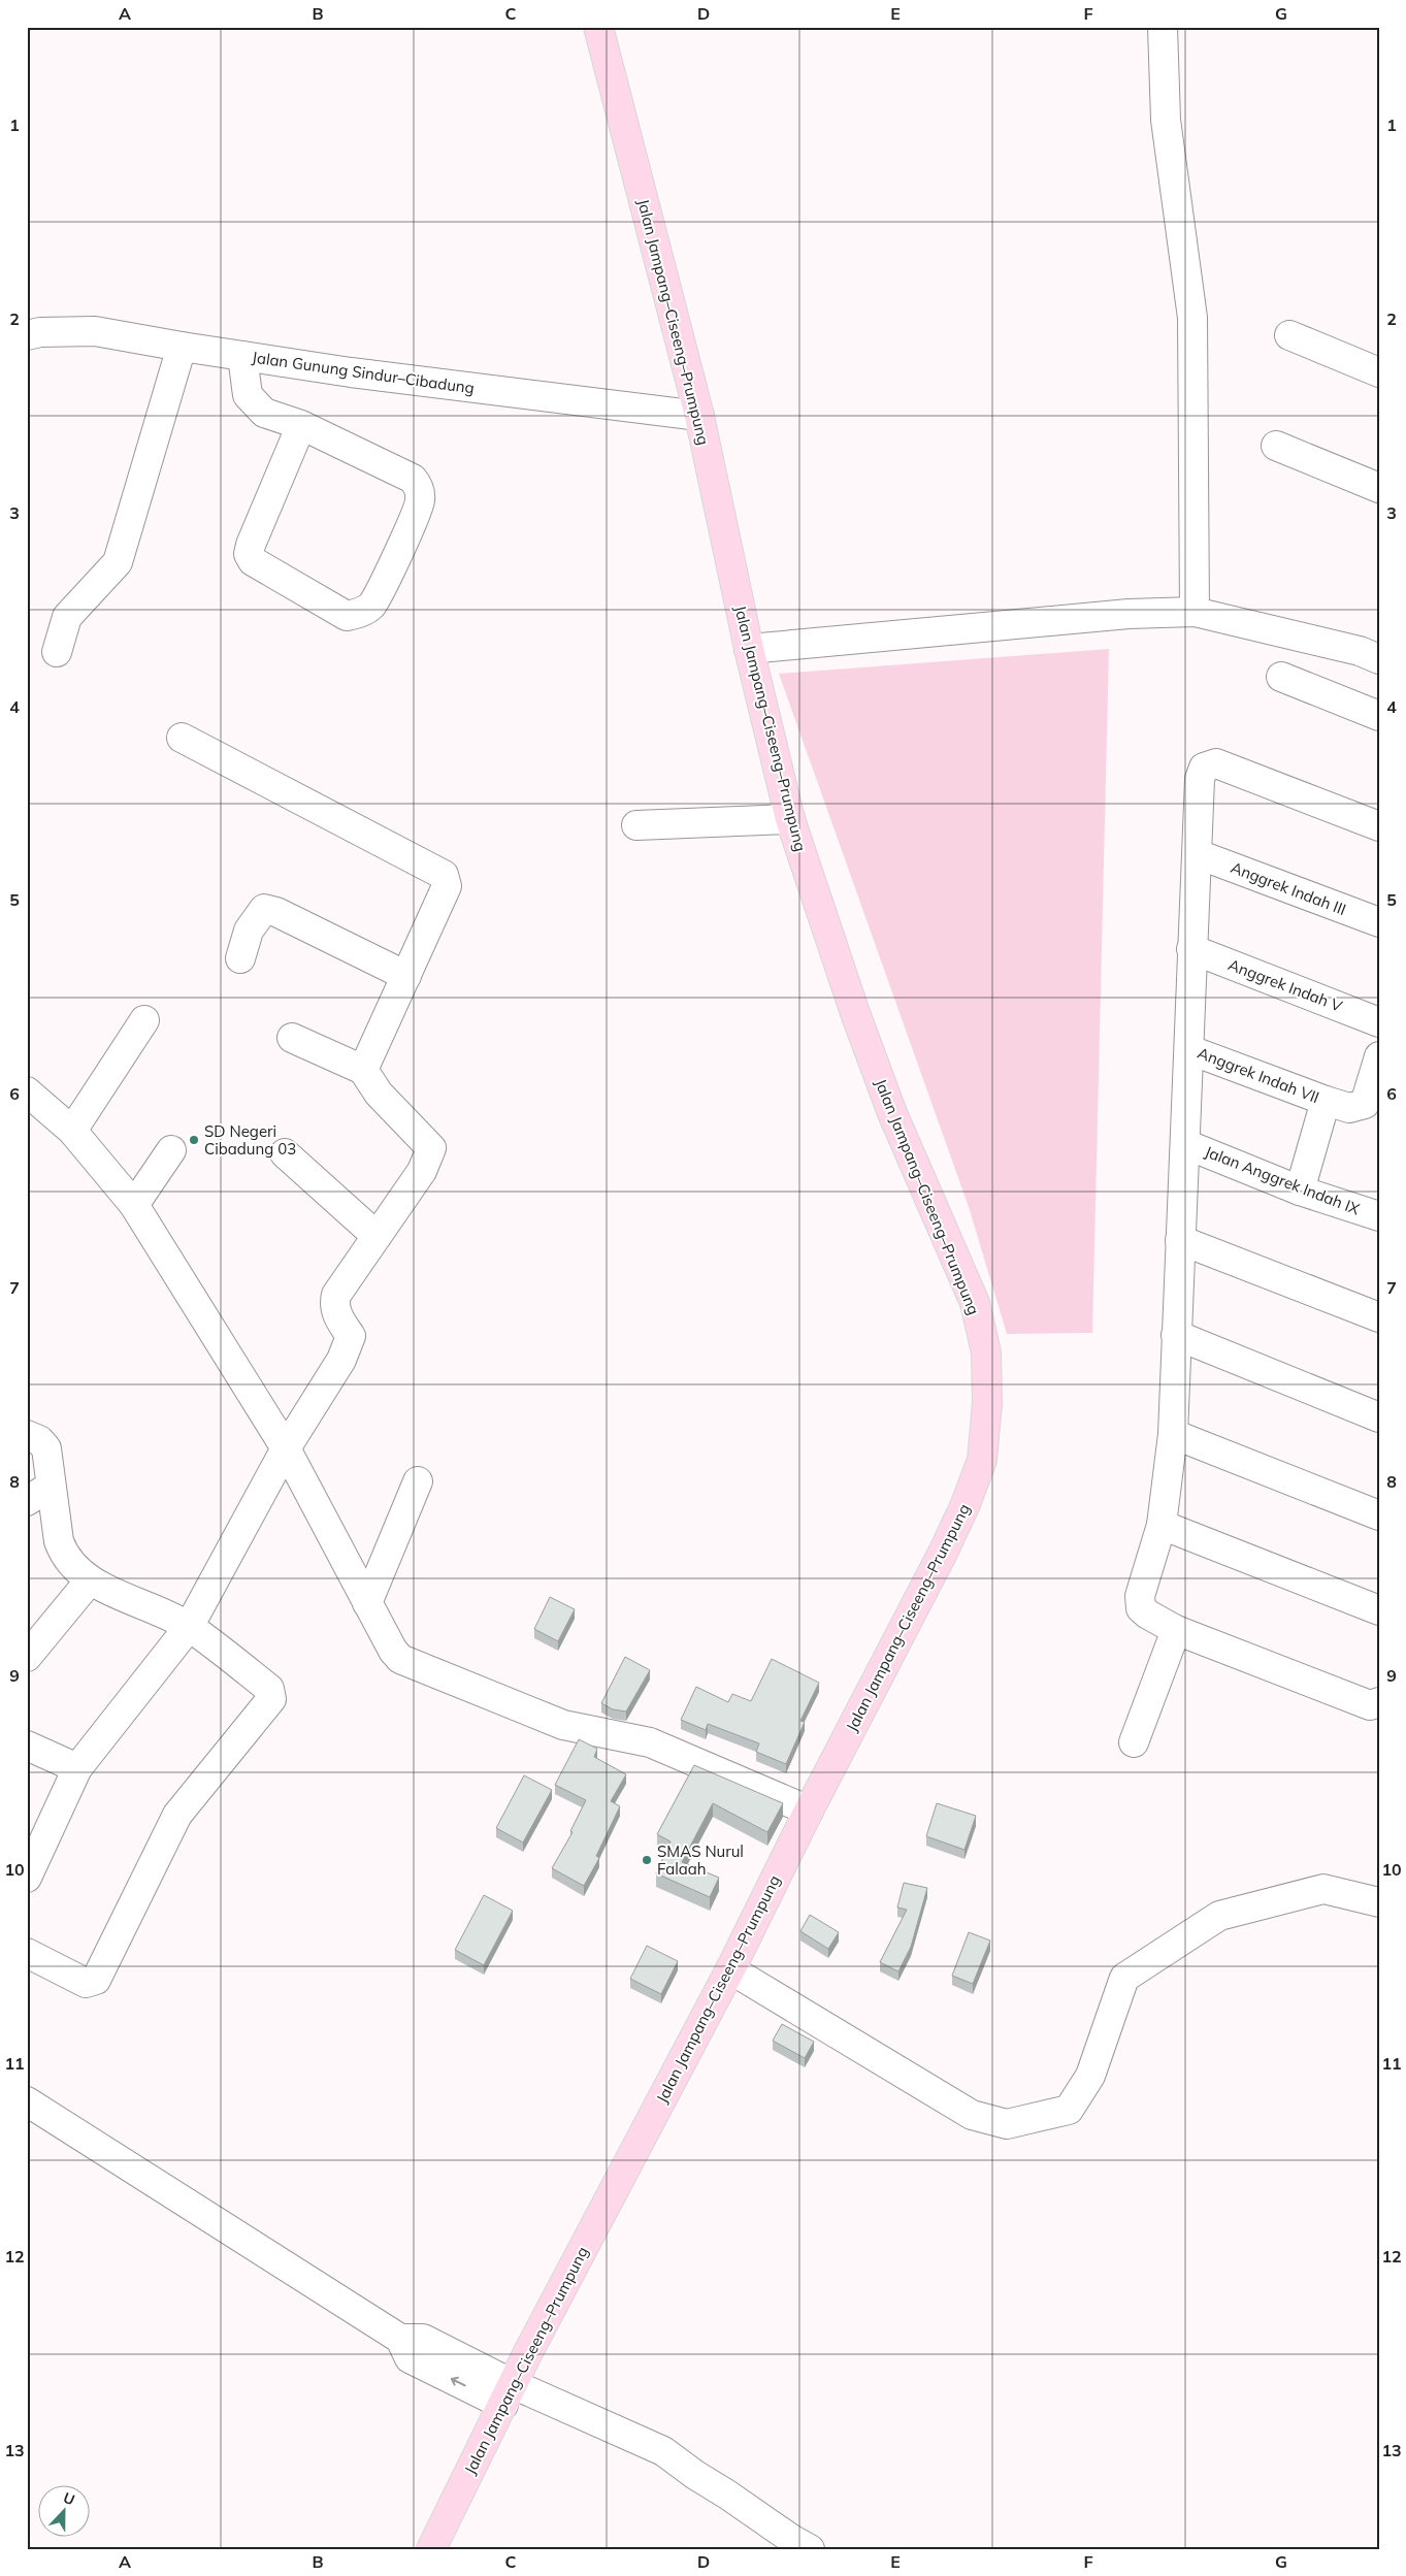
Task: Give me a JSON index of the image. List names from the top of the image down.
{
  "streets": {
    "main road": ["Jalan Jampang–Ciseeng–Prumpung"],
    "street": [
      "Jalan Gunung Sindur–Cibadung",
      "Anggrek Indah III",
      "Anggrek Indah V",
      "Anggrek Indah VII",
      "Jalan Anggrek Indah IX"
    ]
  },
  "crossings": [
    ["Jalan Jampang–Ciseeng–Prumpung", "Jalan Gunung Sindur–Cibadung"]
  ],
  "places": ["SD Negeri Cibadung 03", "SMAS Nurul Falaah"],
  "north": "top",
  "grid": {
    "columns": [
      "A",
      "B",
      "C",
      "D",
      "E",
      "F",
      "G"
    ],
    "rows": [
      "1",
      "2",
      "3",
      "4",
      "5",
      "6",
      "7",
      "8",
      "9",
      "10",
      "11",
      "12",
      "13"
    ]
  }
}
